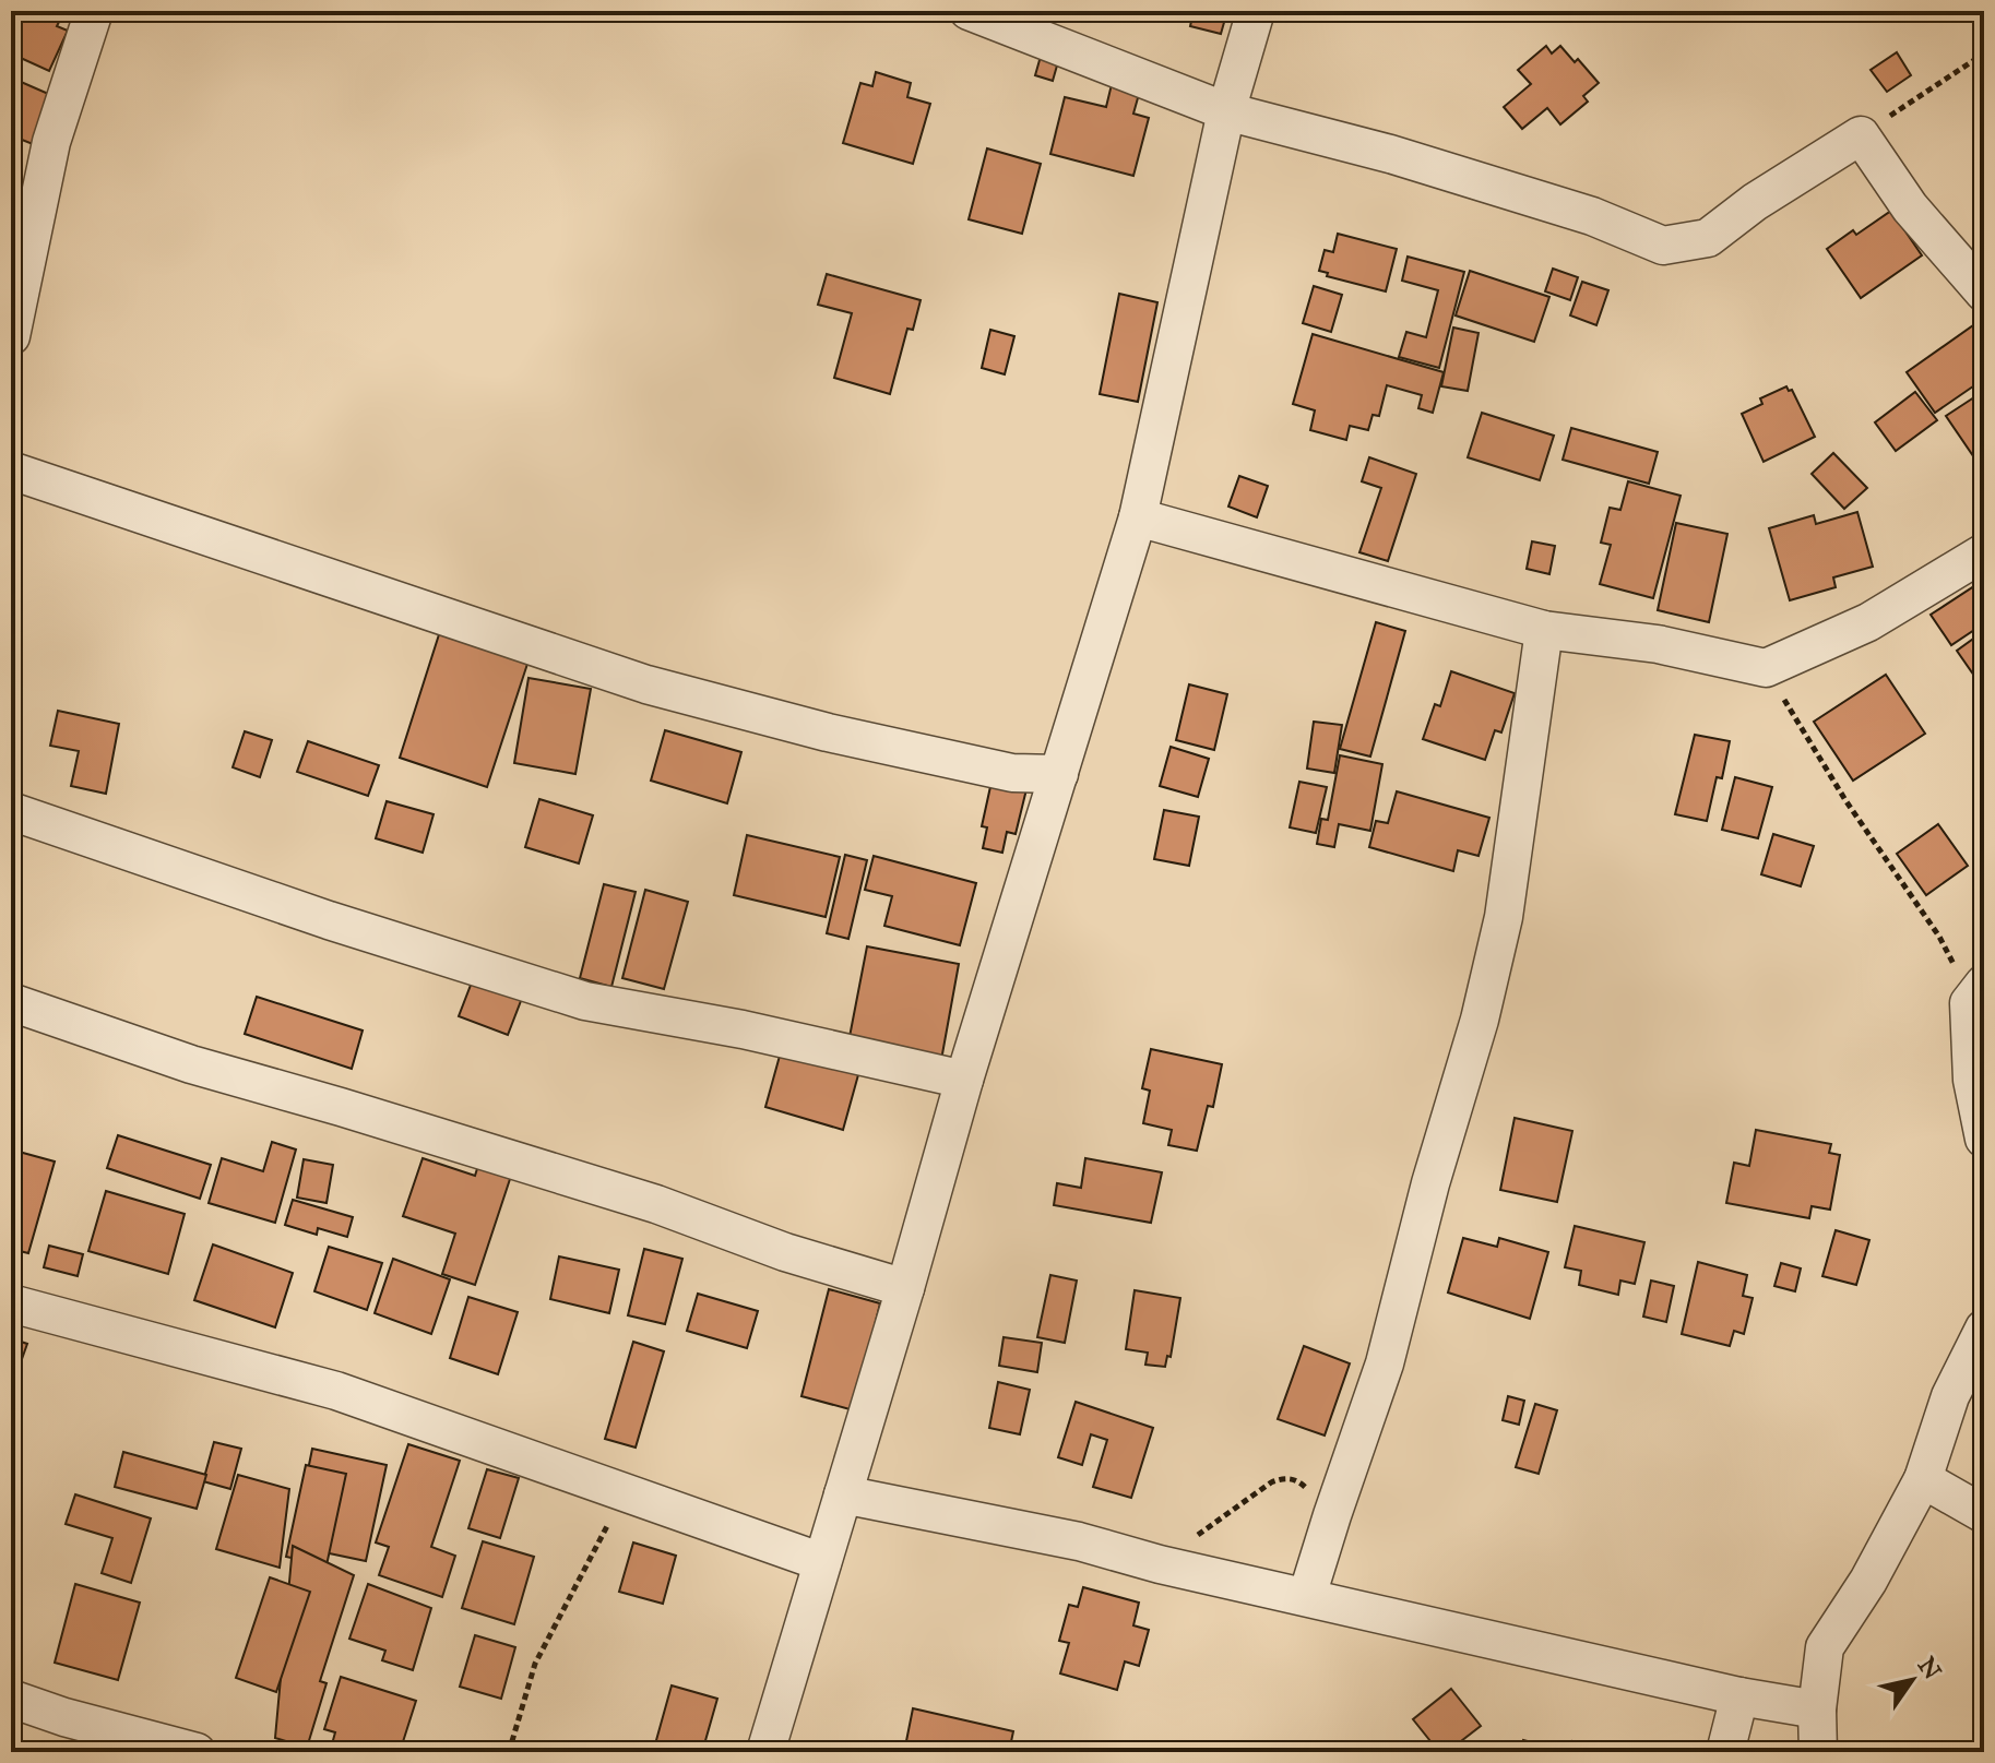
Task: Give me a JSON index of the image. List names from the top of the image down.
{
  "north": "top right"
}
